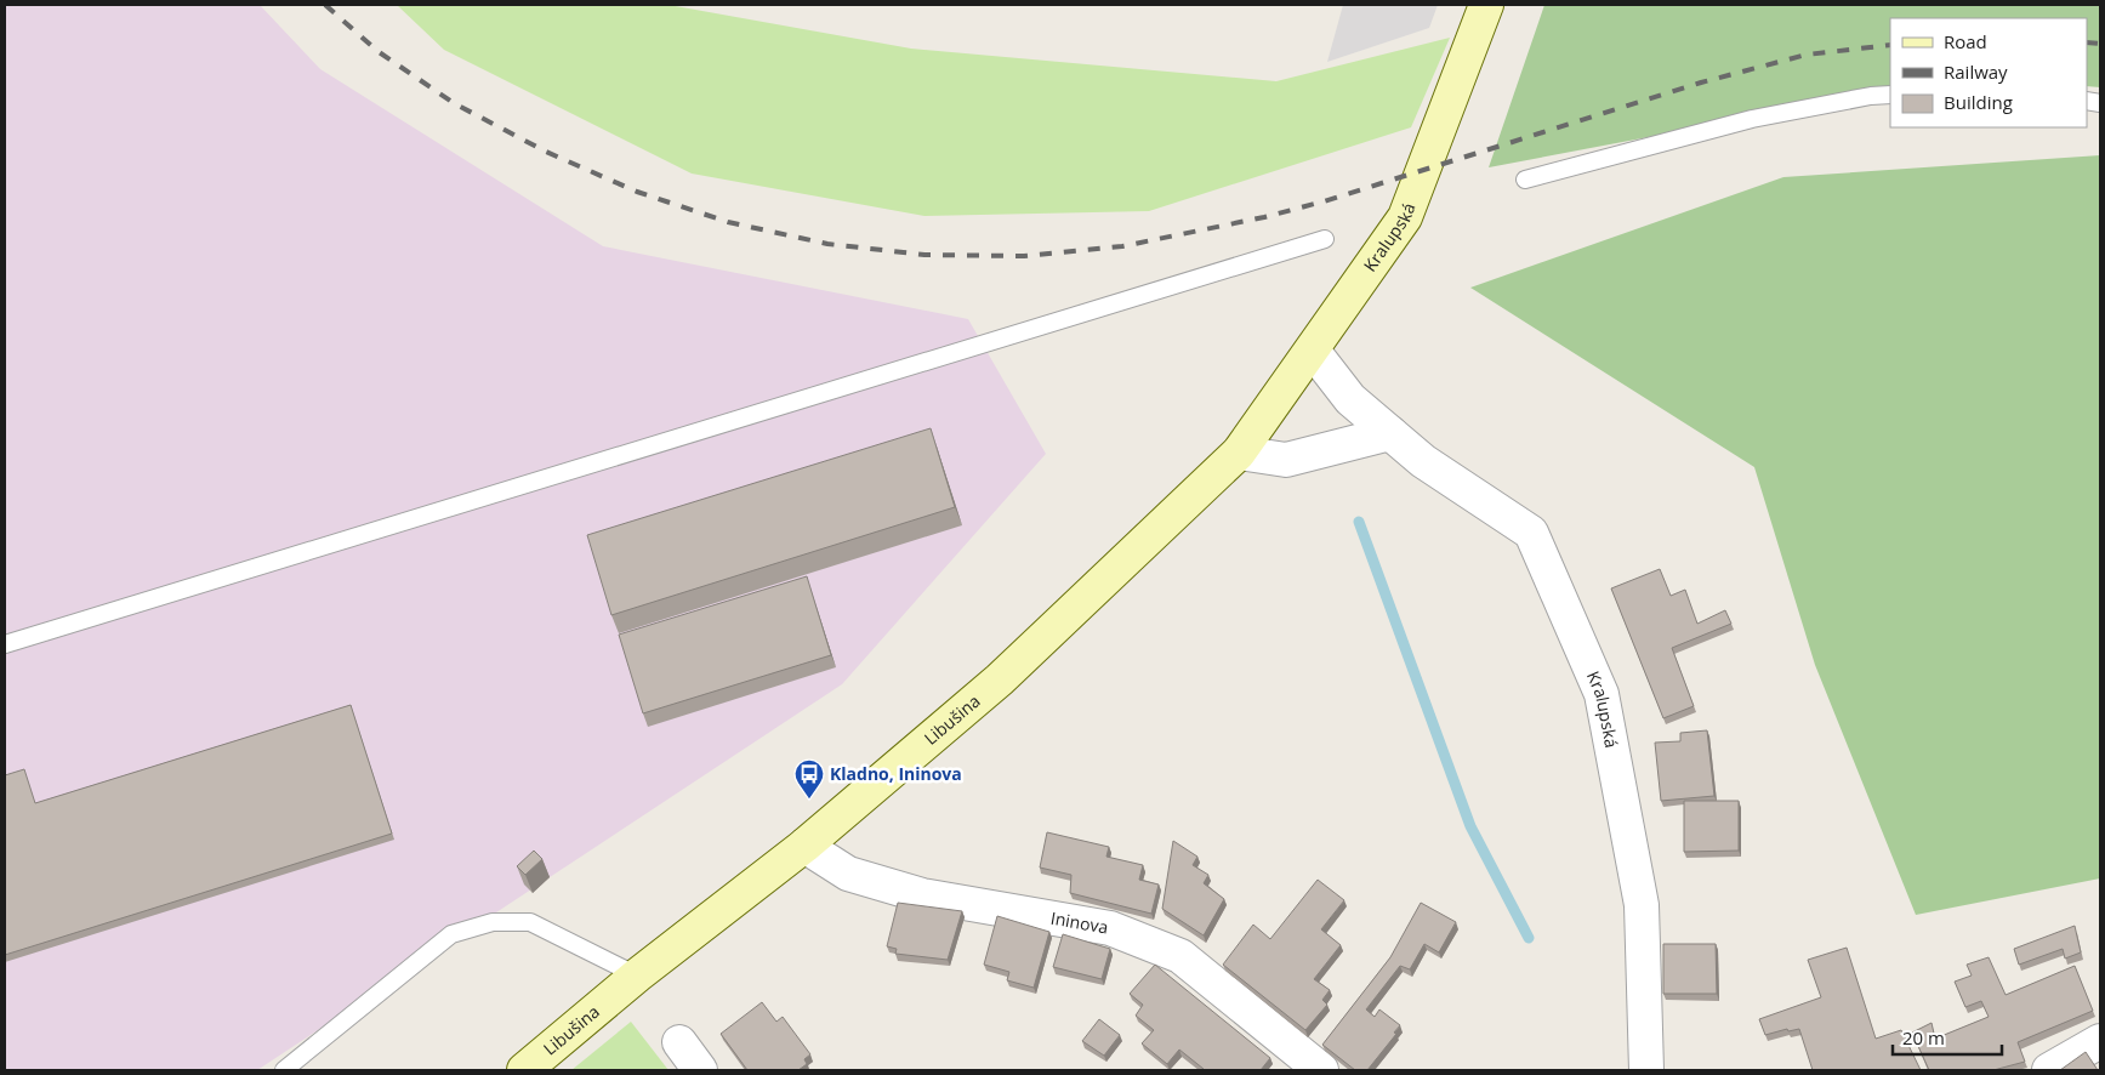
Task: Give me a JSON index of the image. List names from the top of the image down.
{
  "streets": {
    "main road": ["Kralupská", "Libušina"],
    "street": ["Ininova"]
  },
  "crossings": [
    ["Kralupská", "Libušina"],
    ["Libušina", "Ininova"]
  ],
  "places": {
    "bus stop": ["Kladno, Ininova"]
  },
  "legend": ["Road", "Railway", "Building"],
  "scale_bar": "20 m"
}
